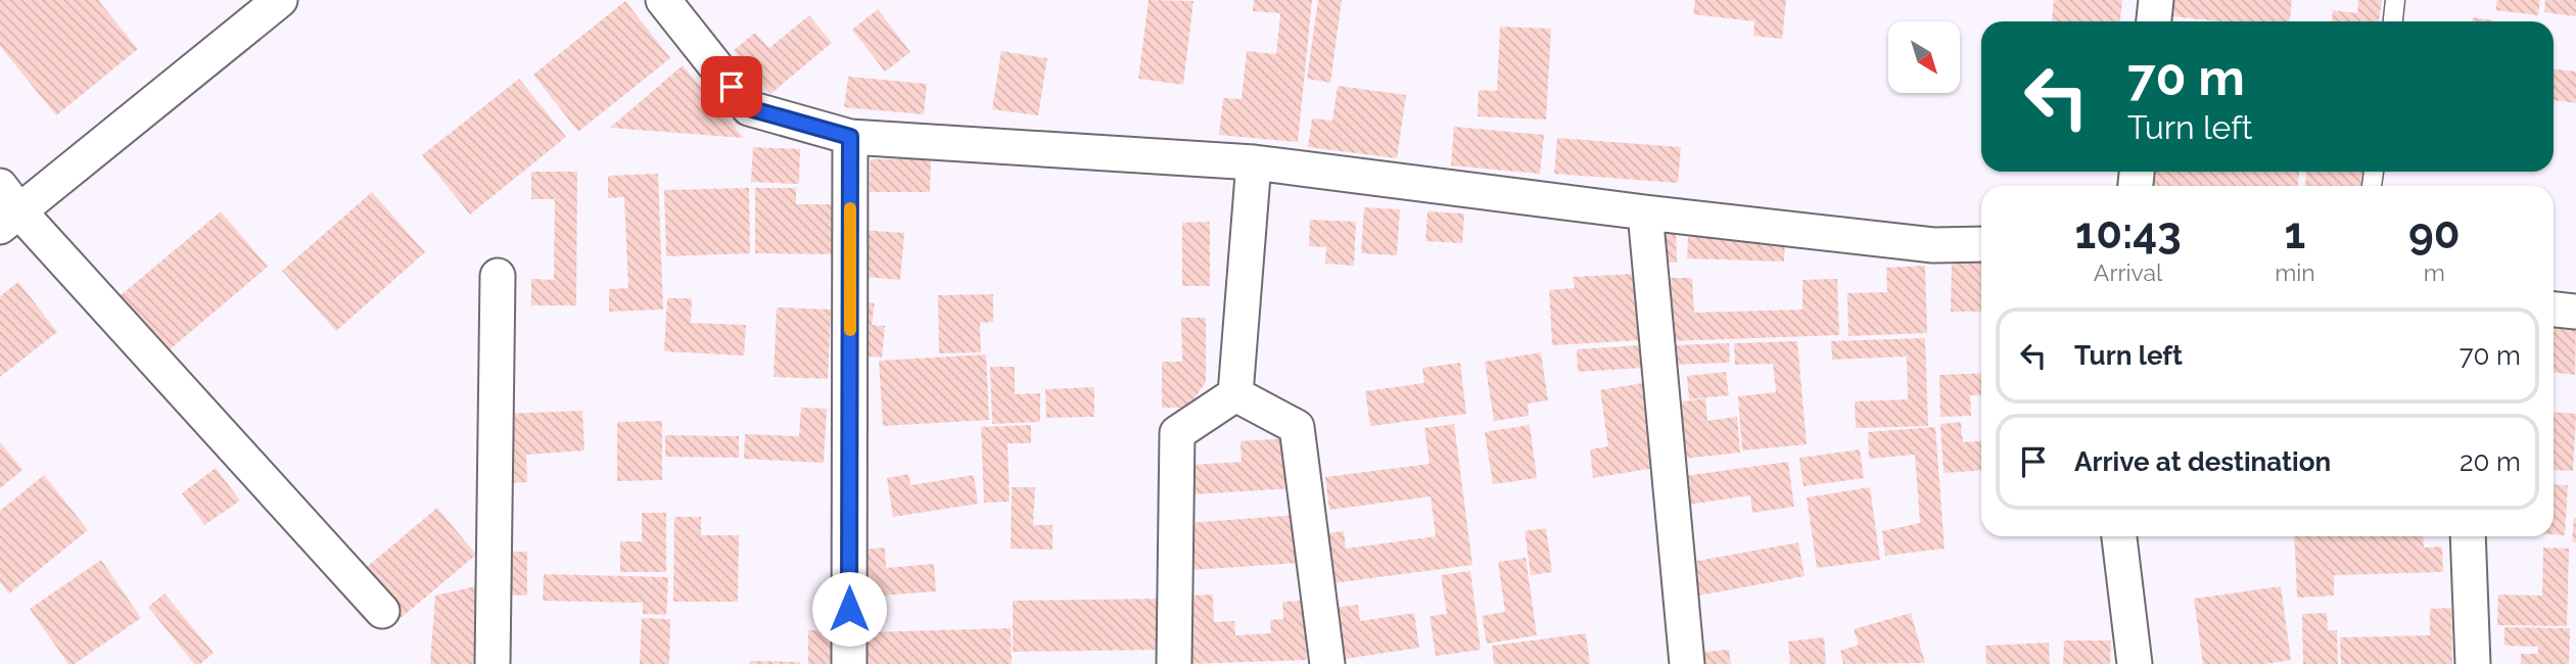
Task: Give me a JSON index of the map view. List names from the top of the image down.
{
  "north": "bottom right",
  "page": {
    "turn": ["70 m", "Turn left"],
    "eta": [
      "10:43",
      "Arrival",
      "1",
      "min",
      "90",
      "m"
    ],
    "list": [
      {
        "name": "Turn left",
        "value": "70 m"
      },
      {
        "name": "Arrive at destination",
        "value": "20 m"
      }
    ]
  }
}
